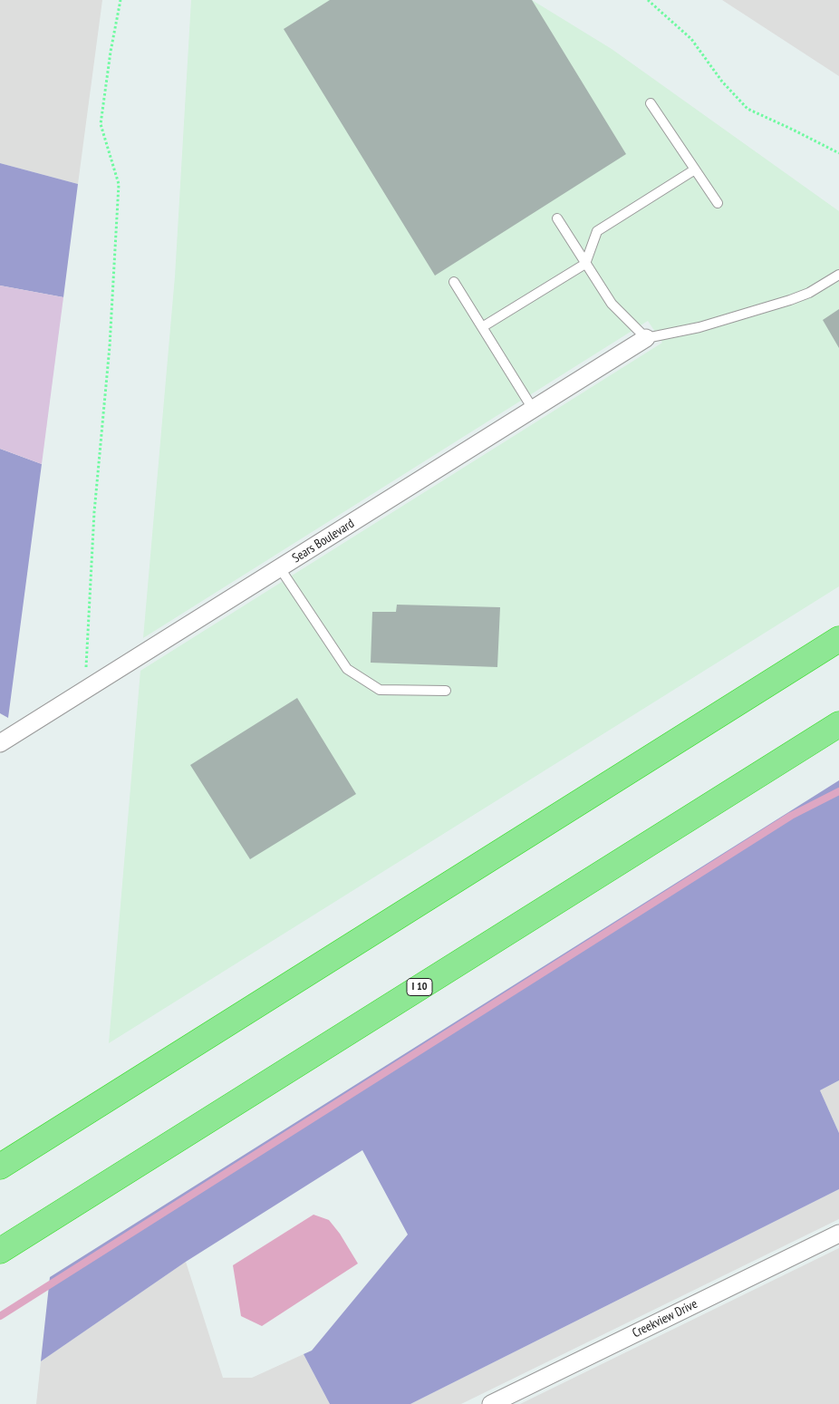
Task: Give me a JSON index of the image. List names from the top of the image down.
{
  "streets": {
    "highway": ["I 10"],
    "street": ["Sears Boulevard", "Creekview Drive"]
  }
}
